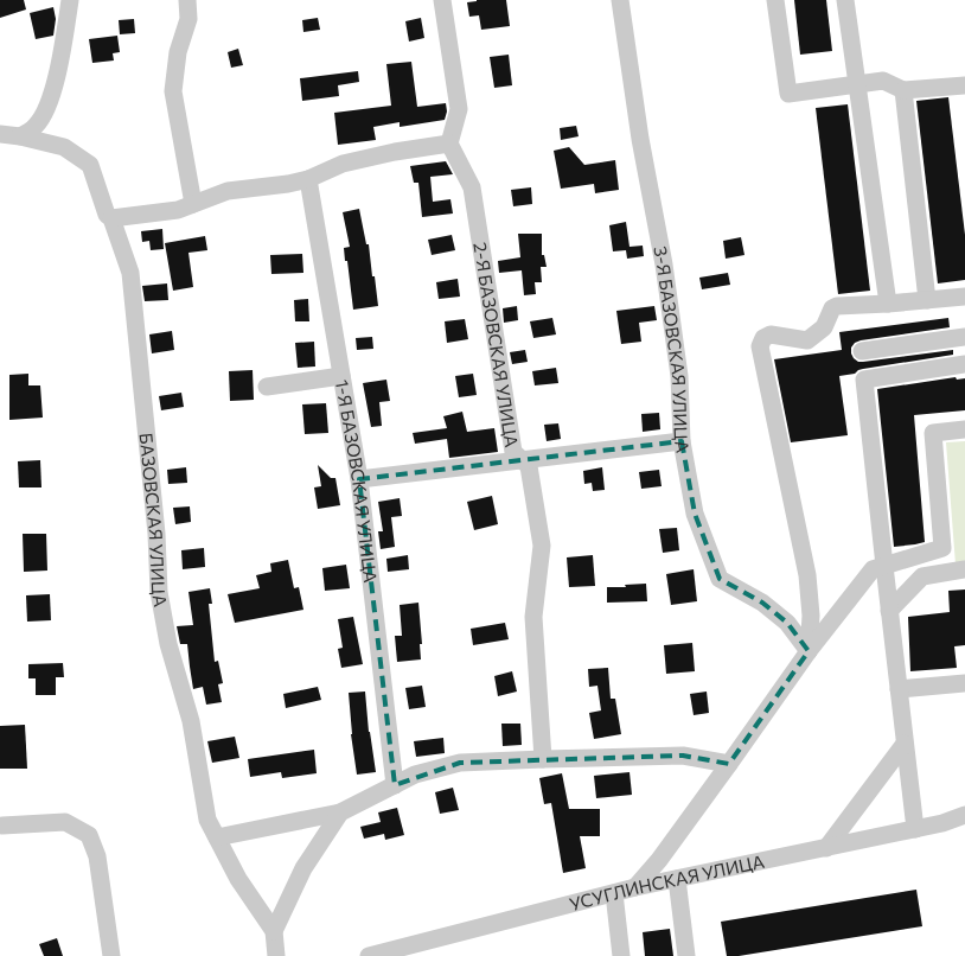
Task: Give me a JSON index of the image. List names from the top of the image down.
{
  "streets": {
    "street": [
      "2-Я БАЗОВСКАЯ УЛИЦА",
      "3-Я БАЗОВСКАЯ УЛИЦА",
      "1-Я БАЗОВСКАЯ УЛИЦА",
      "БАЗОВСКАЯ УЛИЦА",
      "УСУГЛИНСКАЯ УЛИЦА"
    ]
  }
}
